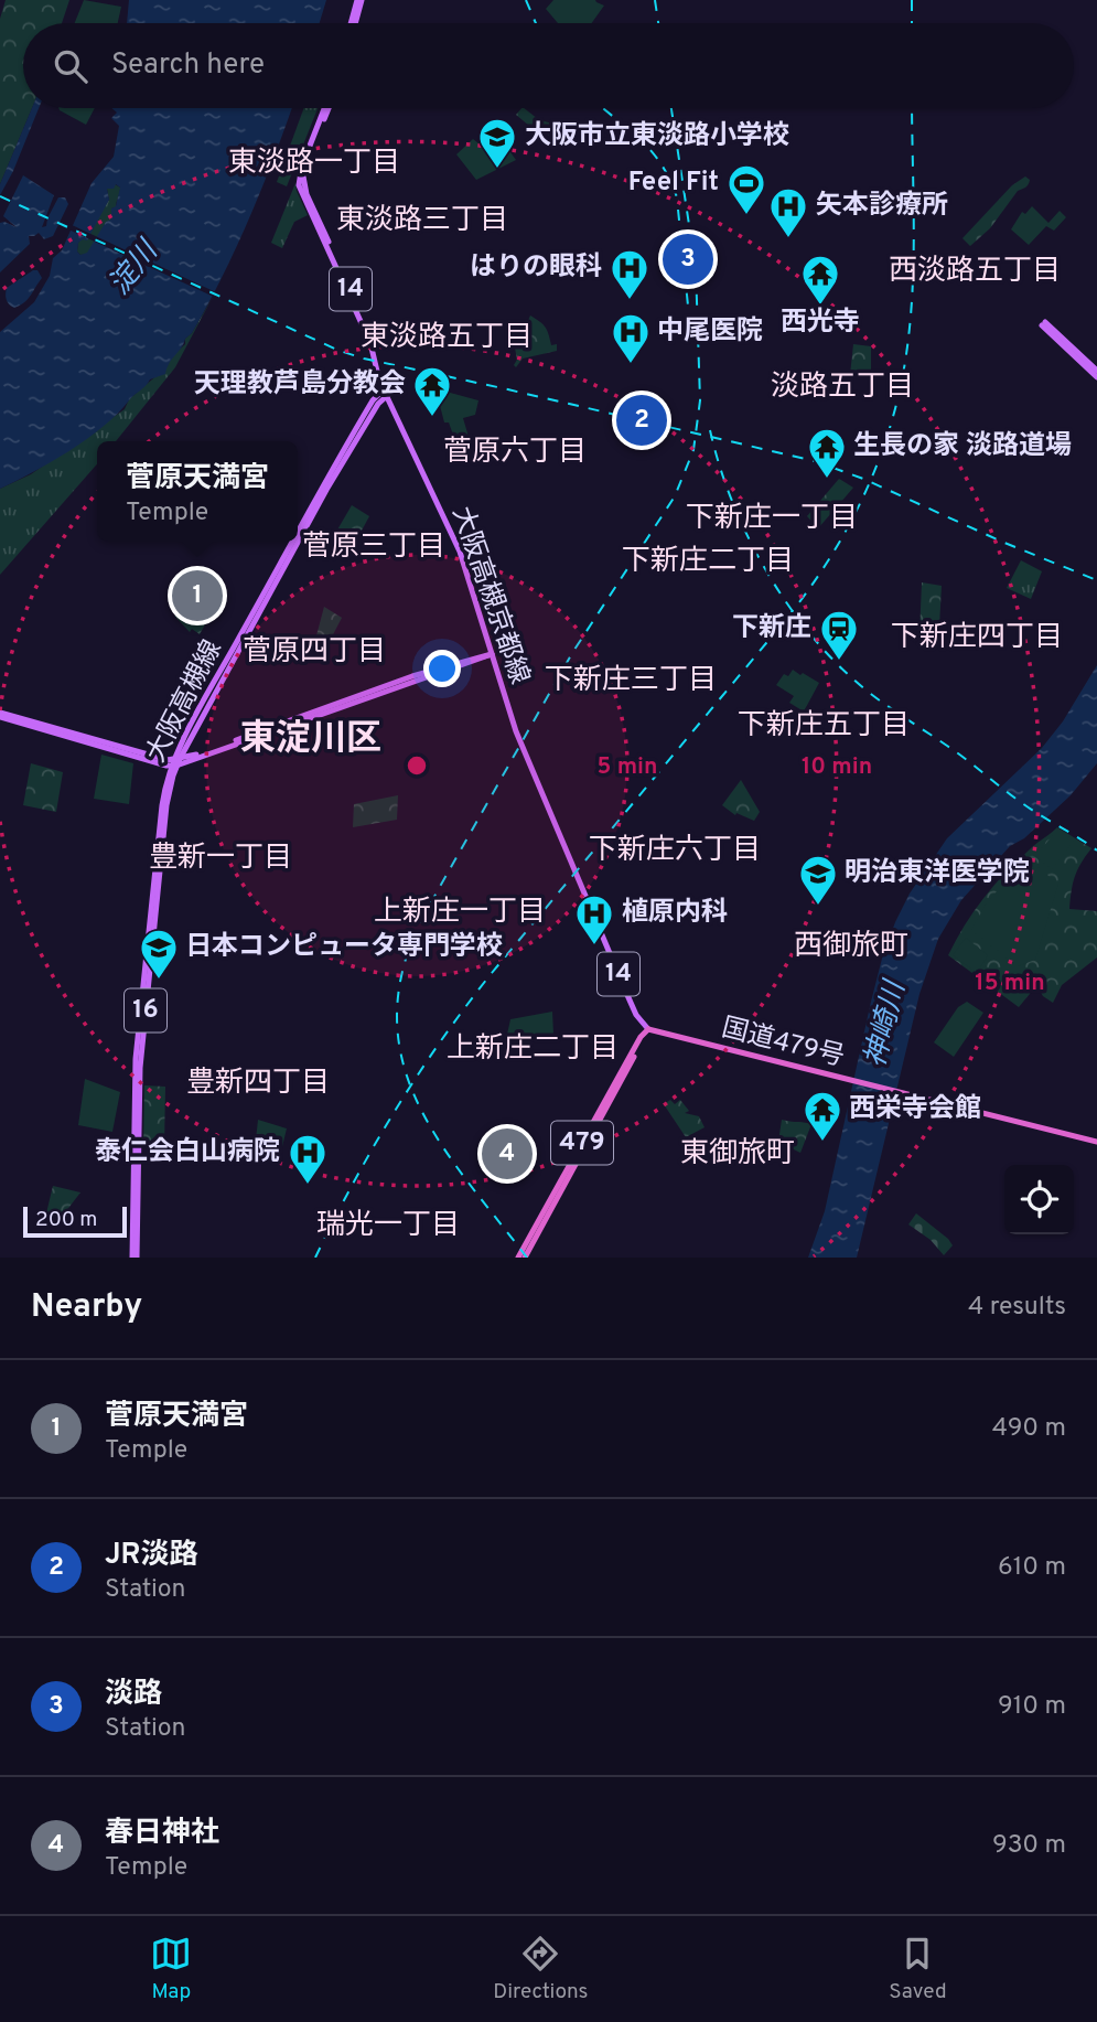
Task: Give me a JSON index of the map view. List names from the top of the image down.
{
  "streets": {
    "highway": ["国道479号", "479"],
    "main road": [
      "14",
      "大阪高槻京都線",
      "大阪高槻線",
      "16"
    ]
  },
  "crossings": [
    ["大阪高槻京都線", "大阪高槻線"],
    ["大阪高槻京都線", "国道479号"],
    ["大阪高槻京都線", "479"],
    ["国道479号", "479"]
  ],
  "districts": [
    "東淡路一丁目",
    "東淡路三丁目",
    "西淡路五丁目",
    "東淡路五丁目",
    "淡路五丁目",
    "菅原六丁目",
    "下新庄一丁目",
    "菅原三丁目",
    "下新庄二丁目",
    "下新庄四丁目",
    "菅原四丁目",
    "下新庄三丁目",
    "下新庄五丁目",
    "東淀川区",
    "下新庄六丁目",
    "豊新一丁目",
    "上新庄一丁目",
    "西御旅町",
    "上新庄二丁目",
    "豊新四丁目",
    "東御旅町",
    "瑞光一丁目"
  ],
  "water": ["淀川", "神崎川"],
  "places": {
    "school or university": ["大阪市立東淡路小学校", "明治東洋医学院", "日本コンピュータ専門学校"],
    "sports": ["Feel Fit"],
    "hospital": [
      "矢本診療所",
      "はりの眼科",
      "中尾医院",
      "植原内科",
      "泰仁会白山病院"
    ],
    "temple": [
      "西光寺",
      "天理教芦島分教会",
      "生長の家 淡路道場",
      "西栄寺会館"
    ],
    "station": ["下新庄"]
  },
  "scale_bar": "200 m",
  "page": {
    "search": "Search here",
    "pins": [
      "3",
      "2",
      "1",
      "4"
    ],
    "popup": ["菅原天満宮", "Temple"],
    "scale": "200 m",
    "heading": ["Nearby", "4 results"],
    "list": [
      {
        "mark": "1",
        "name": "菅原天満宮",
        "note": "Temple",
        "value": "490 m"
      },
      {
        "mark": "2",
        "name": "JR淡路",
        "note": "Station",
        "value": "610 m"
      },
      {
        "mark": "3",
        "name": "淡路",
        "note": "Station",
        "value": "910 m"
      },
      {
        "mark": "4",
        "name": "春日神社",
        "note": "Temple",
        "value": "930 m"
      }
    ],
    "nav": ["Map", "Directions", "Saved"]
  },
  "rings": ["5 min", "10 min", "15 min"]
}
